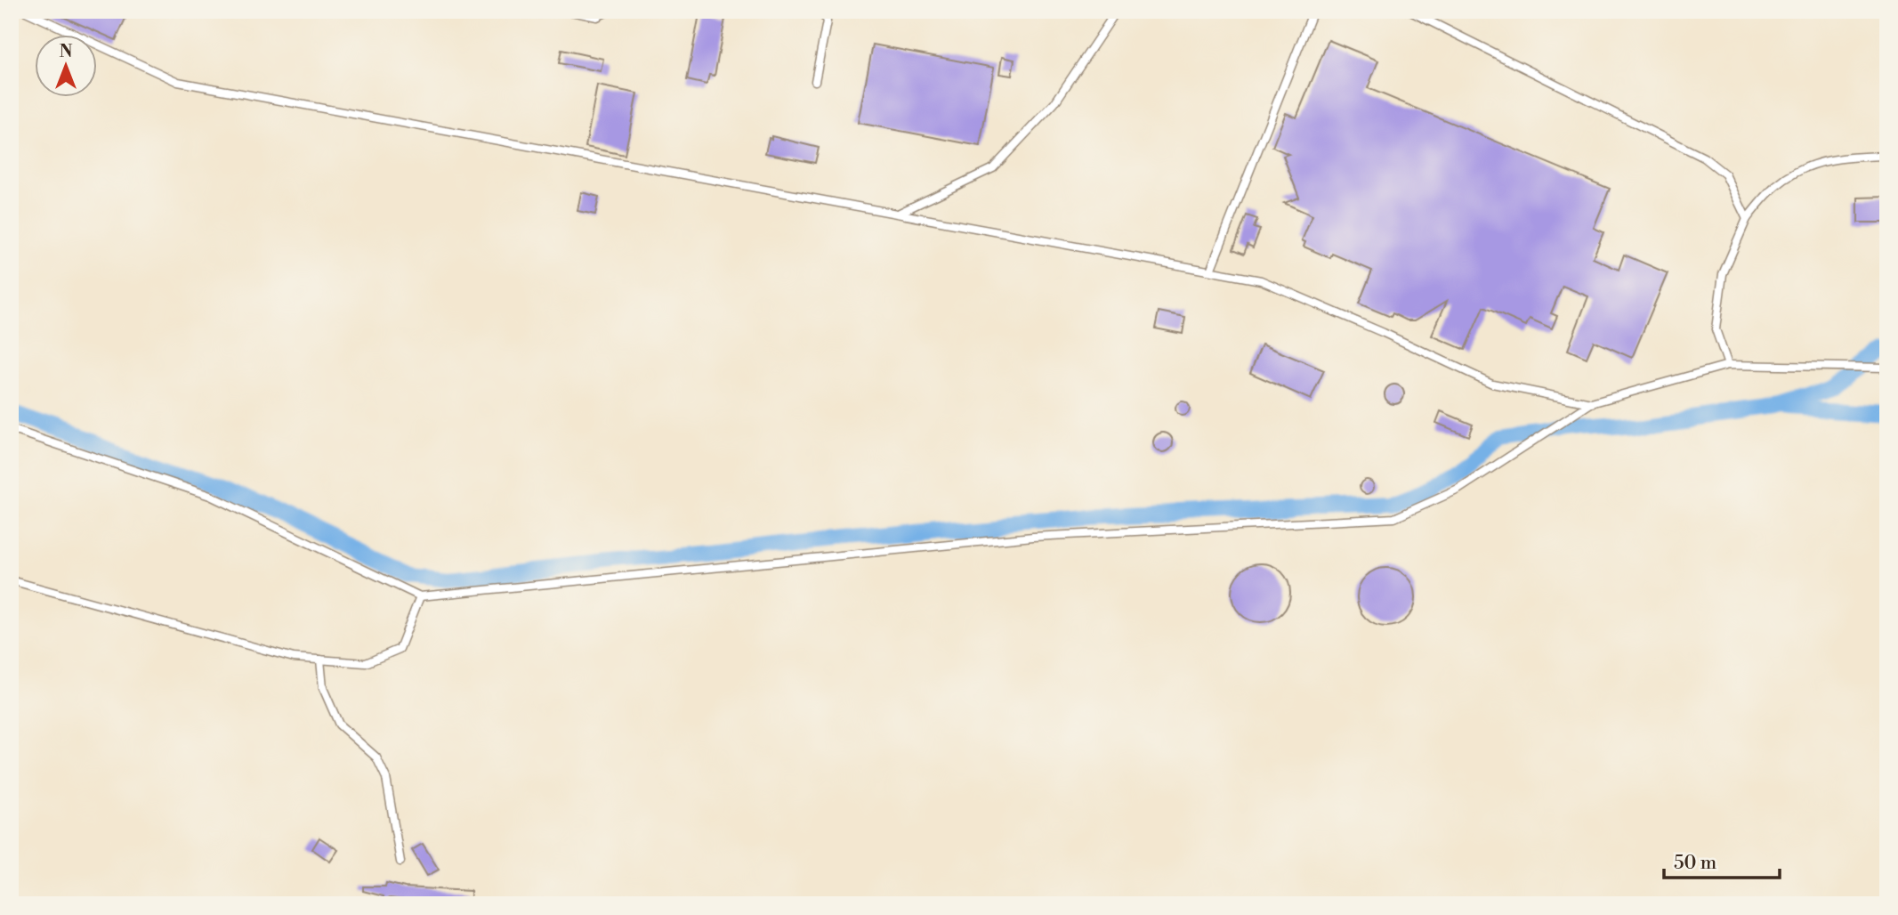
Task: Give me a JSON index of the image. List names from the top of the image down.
{
  "scale_bar": "50 m",
  "north": "top"
}
